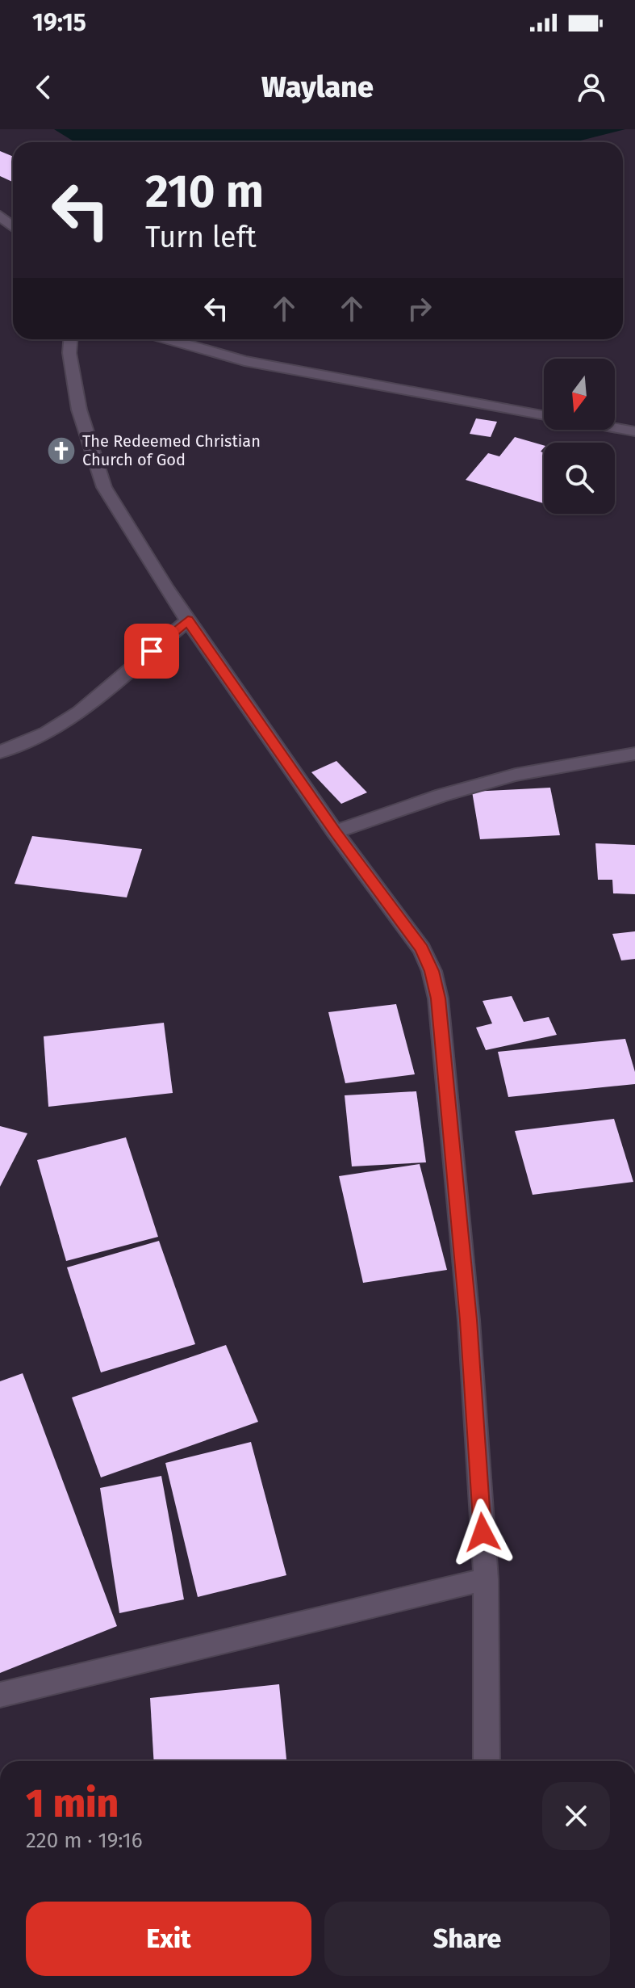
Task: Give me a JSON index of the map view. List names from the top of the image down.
{
  "places": {
    "church": ["The Redeemed Christian Church of God"]
  },
  "north": "bottom",
  "page": {
    "status": "19:15",
    "header": "Waylane",
    "turn": ["210 m", "Turn left"],
    "heading": ["1 min", "220 m · 19:16"],
    "buttons": ["Exit", "Share"]
  }
}
